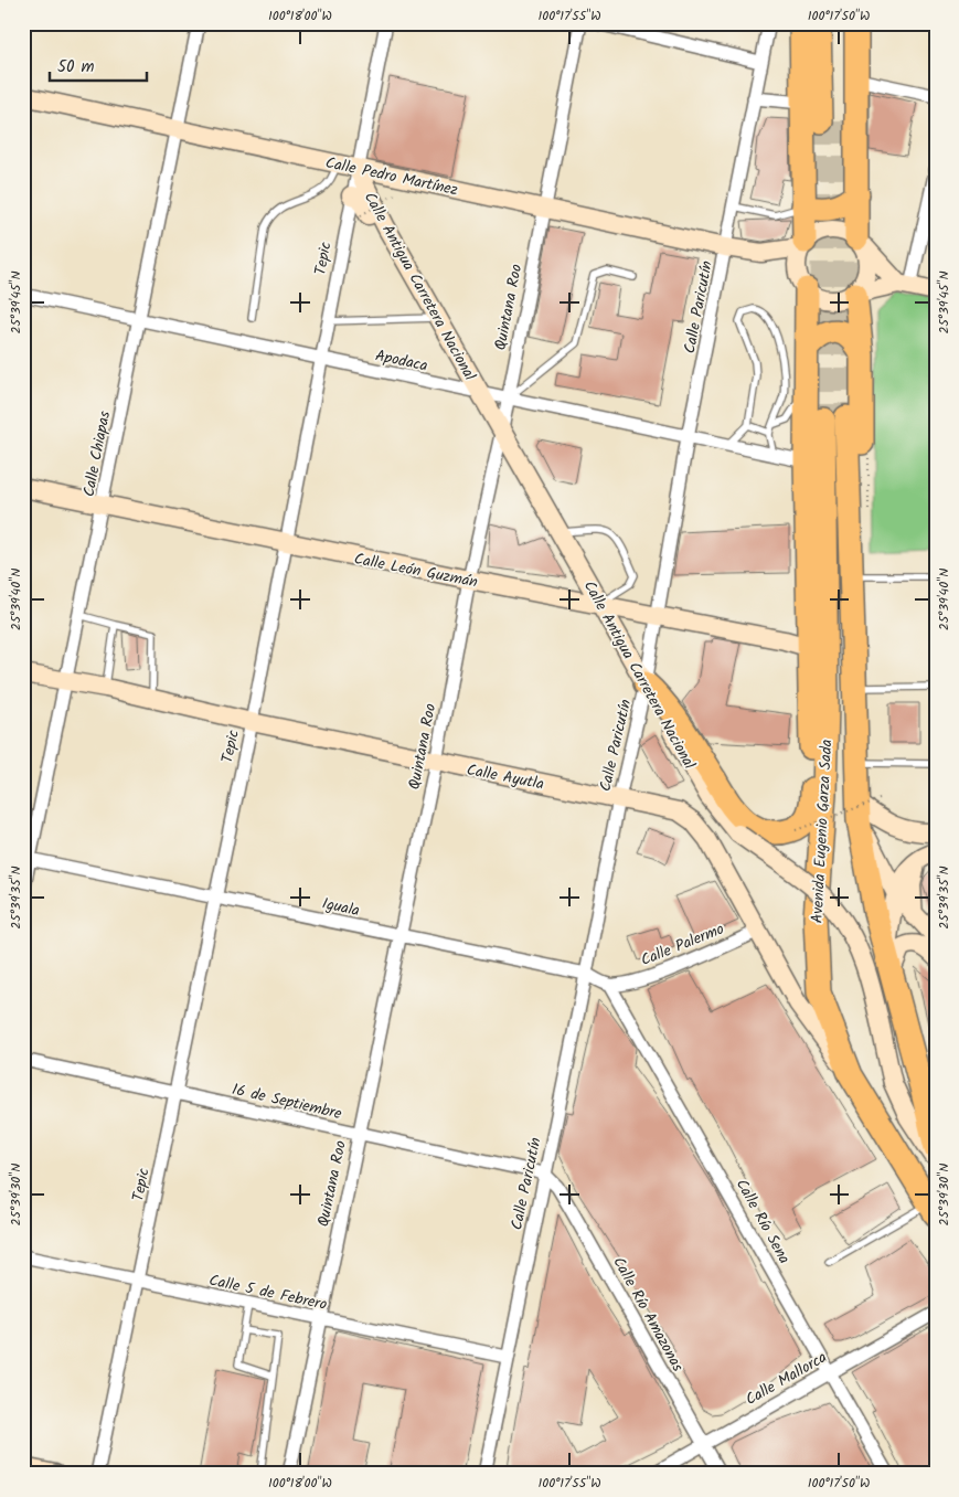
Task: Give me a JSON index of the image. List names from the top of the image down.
{
  "streets": {
    "highway": ["Avenida Eugenio Garza Sada"],
    "main road": [
      "Calle Pedro Martínez",
      "Calle Antigua Carretera Nacional",
      "Calle León Guzmán",
      "Calle Ayutla"
    ],
    "street": [
      "Tepic",
      "Quintana Roo",
      "Calle Paricutín",
      "Apodaca",
      "Calle Chiapas",
      "Iguala",
      "Calle Palermo",
      "16 de Septiembre",
      "Calle Río Sena",
      "Calle 5 de Febrero",
      "Calle Río Amazonas",
      "Calle Mallorca"
    ]
  },
  "crossings": [
    ["Calle Pedro Martínez", "Tepic"],
    ["Calle Pedro Martínez", "Calle Antigua Carretera Nacional"],
    ["Calle Pedro Martínez", "Quintana Roo"],
    ["Calle Pedro Martínez", "Calle Paricutín"],
    ["Calle Pedro Martínez", "Calle Chiapas"],
    ["Tepic", "Calle Antigua Carretera Nacional"],
    ["Tepic", "Apodaca"],
    ["Tepic", "Calle León Guzmán"],
    ["Tepic", "Calle Ayutla"],
    ["Tepic", "Iguala"],
    ["Tepic", "16 de Septiembre"],
    ["Tepic", "Calle 5 de Febrero"],
    ["Calle Antigua Carretera Nacional", "Quintana Roo"],
    ["Calle Antigua Carretera Nacional", "Calle Paricutín"],
    ["Calle Antigua Carretera Nacional", "Apodaca"],
    ["Calle Antigua Carretera Nacional", "Calle León Guzmán"],
    ["Quintana Roo", "Apodaca"],
    ["Quintana Roo", "Calle León Guzmán"],
    ["Quintana Roo", "Calle Ayutla"],
    ["Quintana Roo", "Iguala"],
    ["Quintana Roo", "16 de Septiembre"],
    ["Quintana Roo", "Calle 5 de Febrero"],
    ["Calle Paricutín", "Apodaca"],
    ["Calle Paricutín", "Calle León Guzmán"],
    ["Calle Paricutín", "Calle Ayutla"],
    ["Calle Paricutín", "Iguala"],
    ["Calle Paricutín", "16 de Septiembre"],
    ["Calle Paricutín", "Calle 5 de Febrero"],
    ["Calle Paricutín", "Calle Río Amazonas"],
    ["Apodaca", "Calle Chiapas"],
    ["Calle Chiapas", "Calle León Guzmán"],
    ["Calle Chiapas", "Calle Ayutla"],
    ["Calle Chiapas", "Iguala"],
    ["Calle Ayutla", "Avenida Eugenio Garza Sada"],
    ["Calle Ayutla", "Calle Palermo"],
    ["Calle Palermo", "Calle Río Sena"],
    ["16 de Septiembre", "Calle Río Amazonas"],
    ["Calle Río Sena", "Calle Mallorca"],
    ["Calle Río Amazonas", "Calle Mallorca"]
  ],
  "scale_bar": "50 m",
  "coordinates": [
    "100°18'00\"W",
    "100°17'55\"W",
    "100°17'50\"W",
    "25°39'45\"N",
    "25°39'40\"N",
    "25°39'35\"N",
    "25°39'30\"N"
  ]
}
